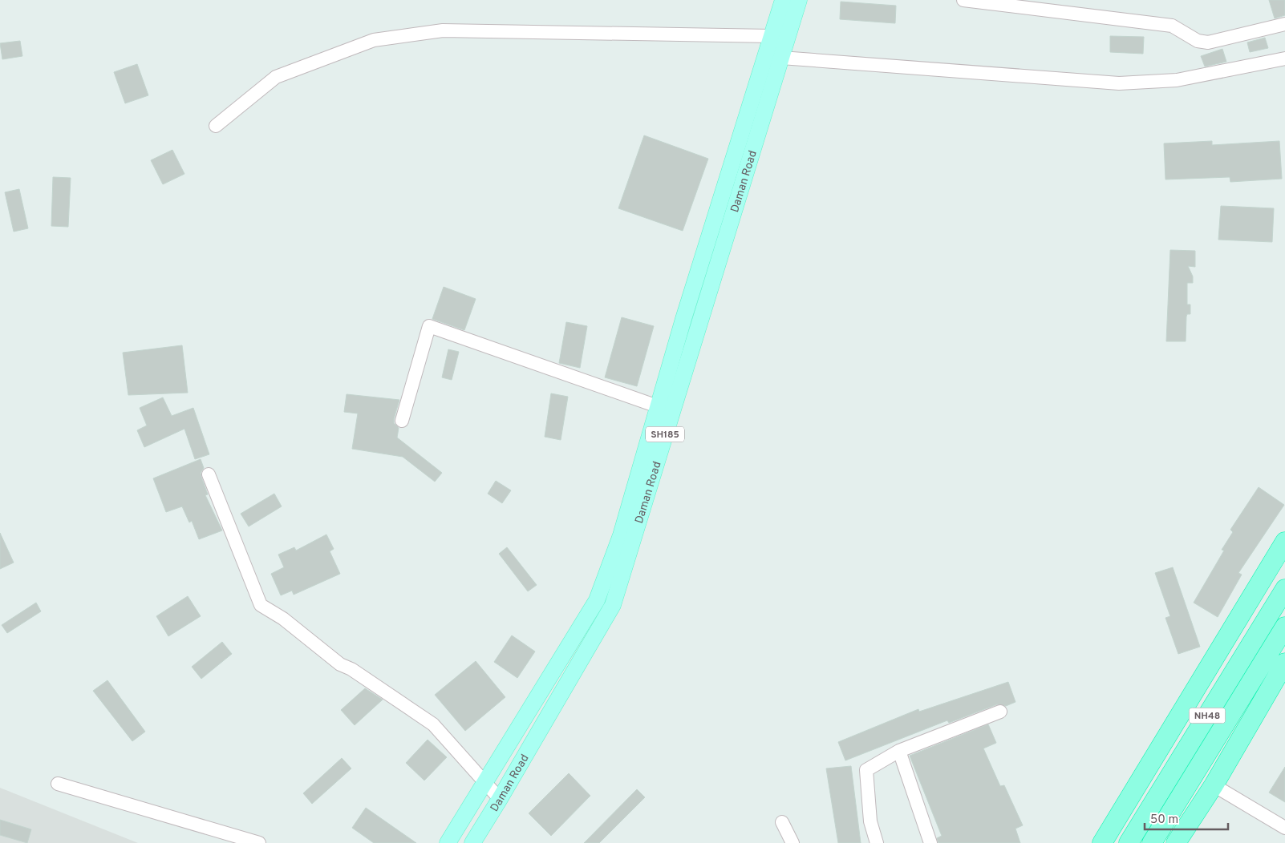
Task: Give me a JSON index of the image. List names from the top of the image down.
{
  "streets": {
    "highway": ["NH48"],
    "main road": ["Daman Road", "SH185"]
  },
  "scale_bar": "50 m"
}
